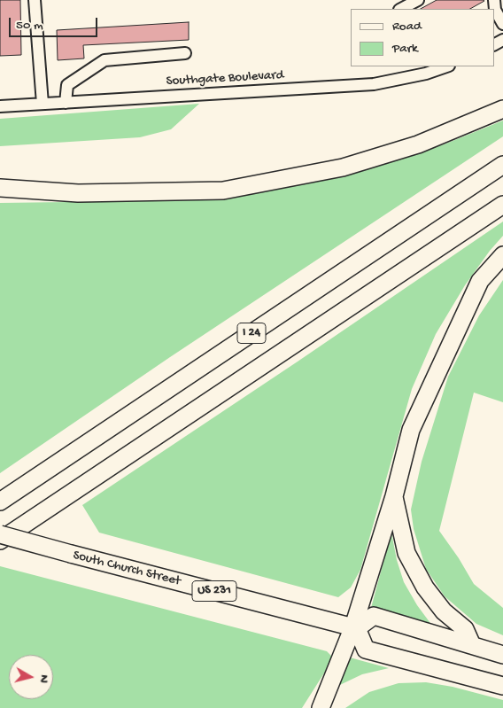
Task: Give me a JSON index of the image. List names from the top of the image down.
{
  "streets": {
    "highway": ["I 24", "South Church Street", "US 231"],
    "street": ["Southgate Boulevard"]
  },
  "legend": ["Road", "Park"],
  "scale_bar": "50 m",
  "north": "right"
}
